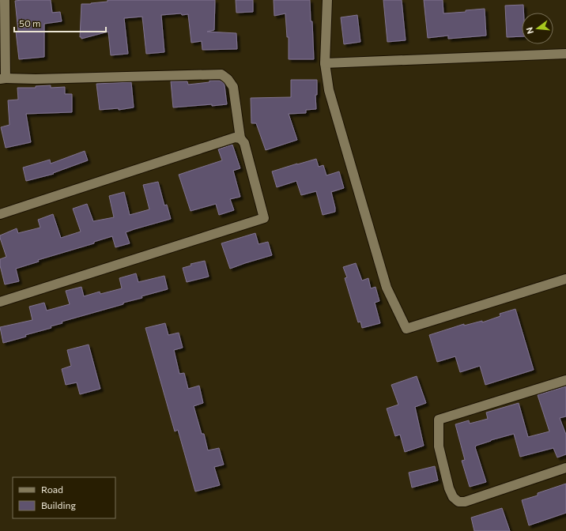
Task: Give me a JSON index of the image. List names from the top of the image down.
{
  "legend": ["Road", "Building"],
  "scale_bar": "50 m",
  "north": "left"
}
